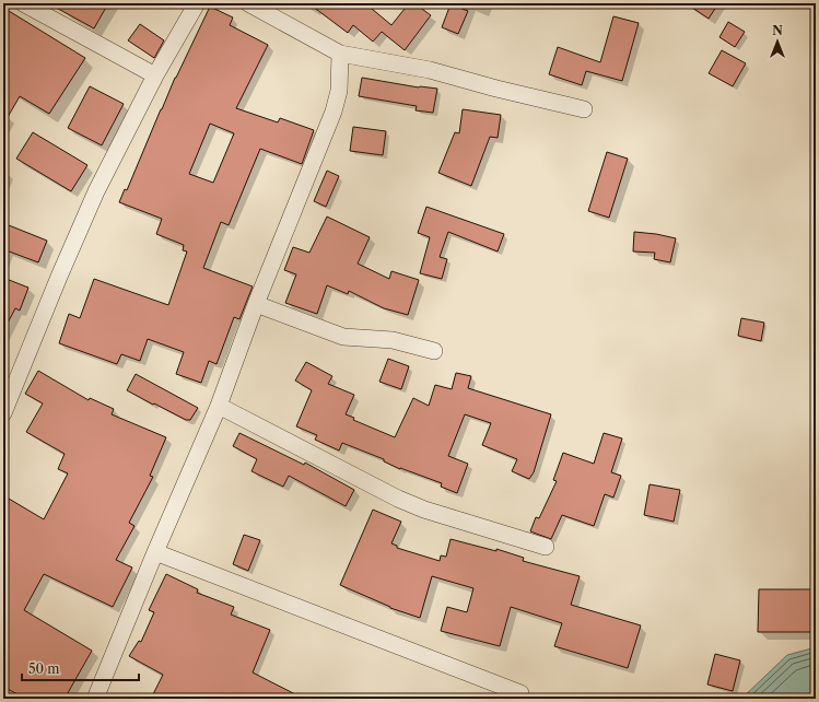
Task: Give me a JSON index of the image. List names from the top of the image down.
{
  "scale_bar": "50 m",
  "north": "top"
}
